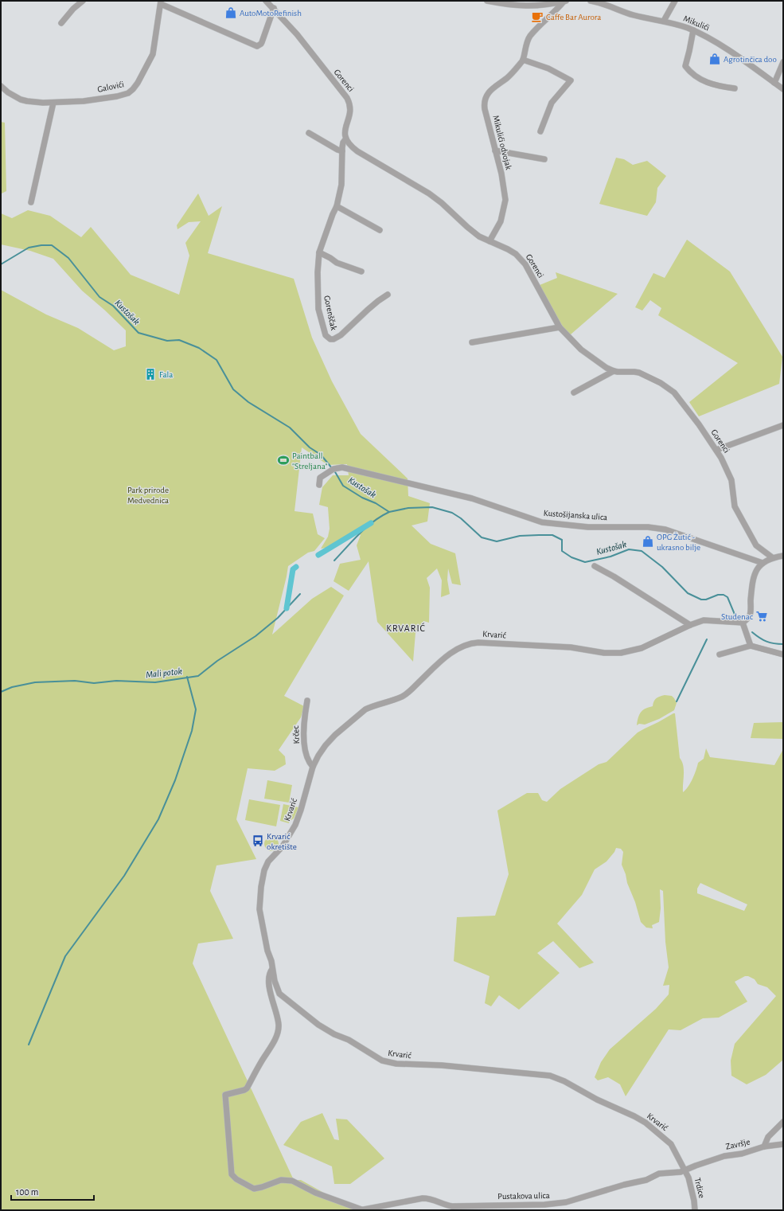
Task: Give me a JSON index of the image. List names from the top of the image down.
{
  "streets": {
    "street": [
      "Mikulići",
      "Gorenci",
      "Galovići",
      "Mikulići odvojak",
      "Gorenščak",
      "Kustošijanska ulica",
      "Krvarić",
      "Krčec",
      "Završje",
      "Trdice",
      "Pustakova ulica"
    ]
  },
  "crossings": [
    ["Gorenci", "Mikulići odvojak"],
    ["Gorenci", "Gorenščak"],
    ["Krvarić", "Krčec"],
    ["Krvarić", "Završje"],
    ["Krvarić", "Trdice"],
    ["Krvarić", "Pustakova ulica"],
    ["Završje", "Trdice"],
    ["Završje", "Pustakova ulica"],
    ["Trdice", "Pustakova ulica"]
  ],
  "districts": ["KRVARIĆ"],
  "water": ["Kustošak", "Mali potok"],
  "parks": ["Park prirode Medvednica"],
  "places": {
    "shop": ["AutoMotoRefinish", "Agrotinčica doo", "OPG Žutić - ukrasno bilje"],
    "cafe": ["Caffe Bar Aurora"],
    "building": ["Fala"],
    "sports": ["Paintball \"Streljana\""],
    "supermarket": ["Studenac"],
    "bus stop": ["Krvarić okretište"]
  },
  "scale_bar": "100 m"
}
